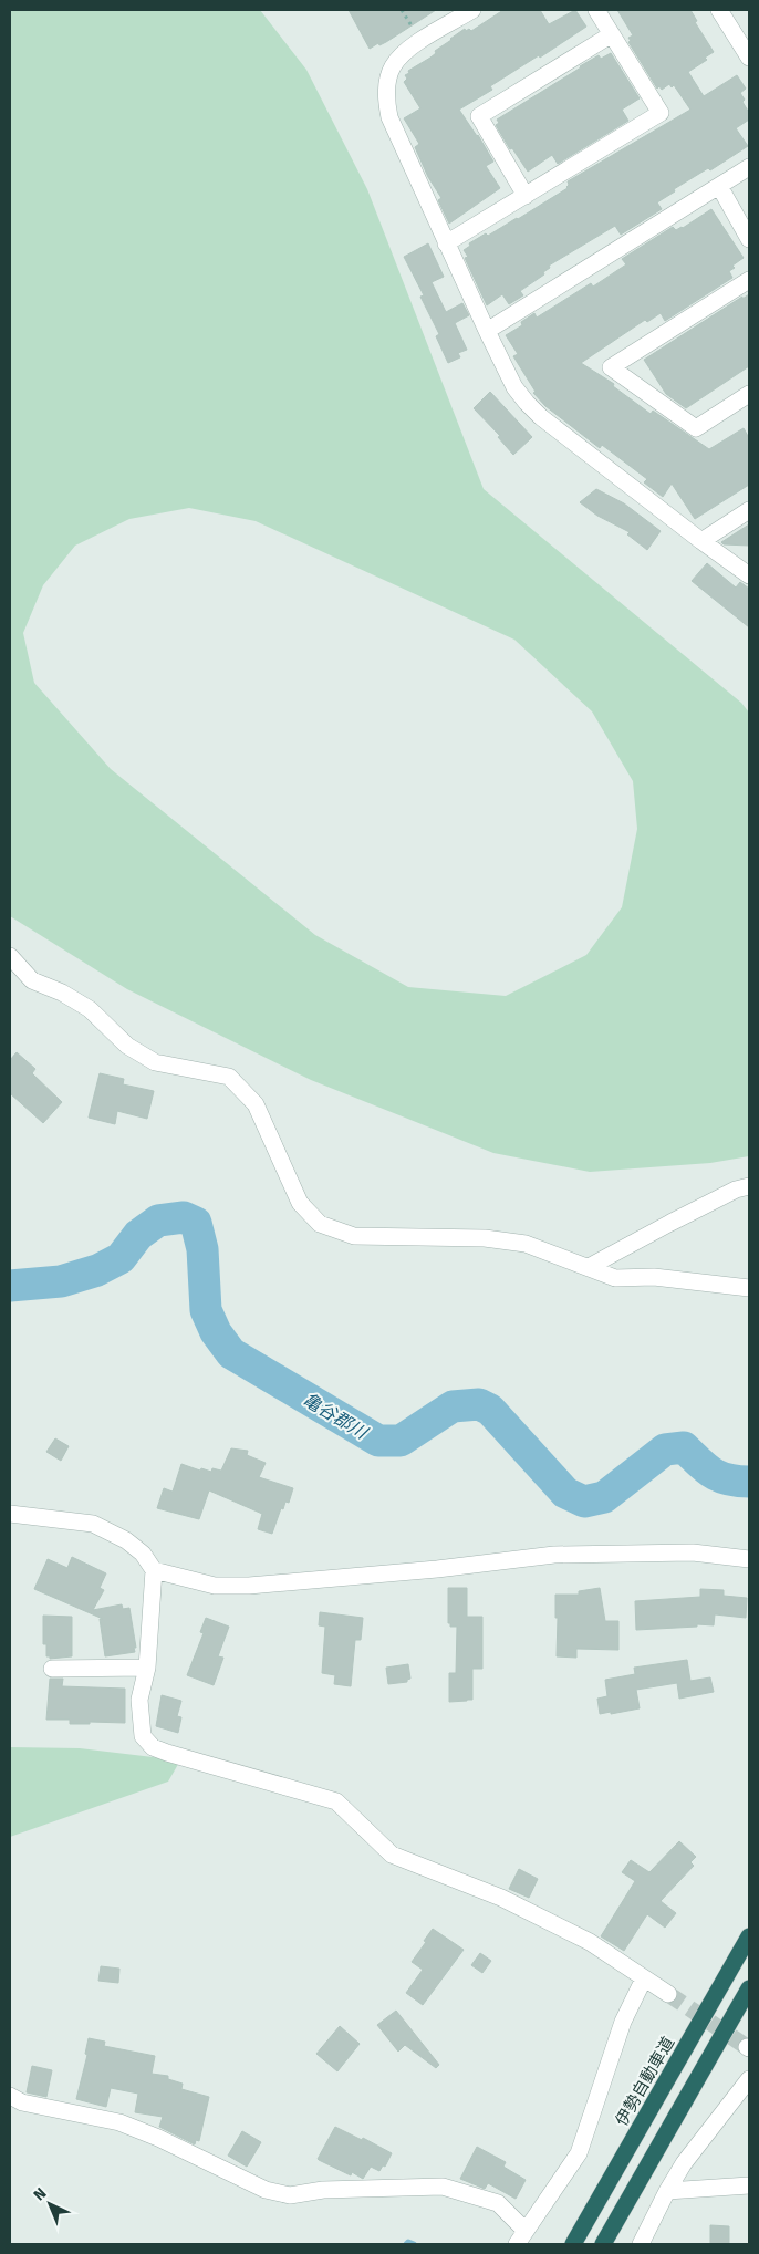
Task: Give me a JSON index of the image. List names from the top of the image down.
{
  "streets": {
    "highway": ["伊勢自動車道"]
  },
  "water": ["亀谷郡川"],
  "north": "top left"
}
